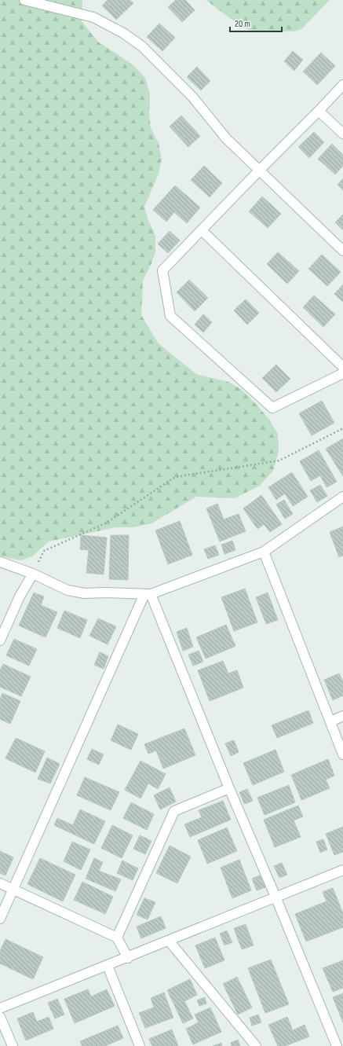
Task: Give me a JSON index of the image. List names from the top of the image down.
{
  "scale_bar": "20 m"
}
